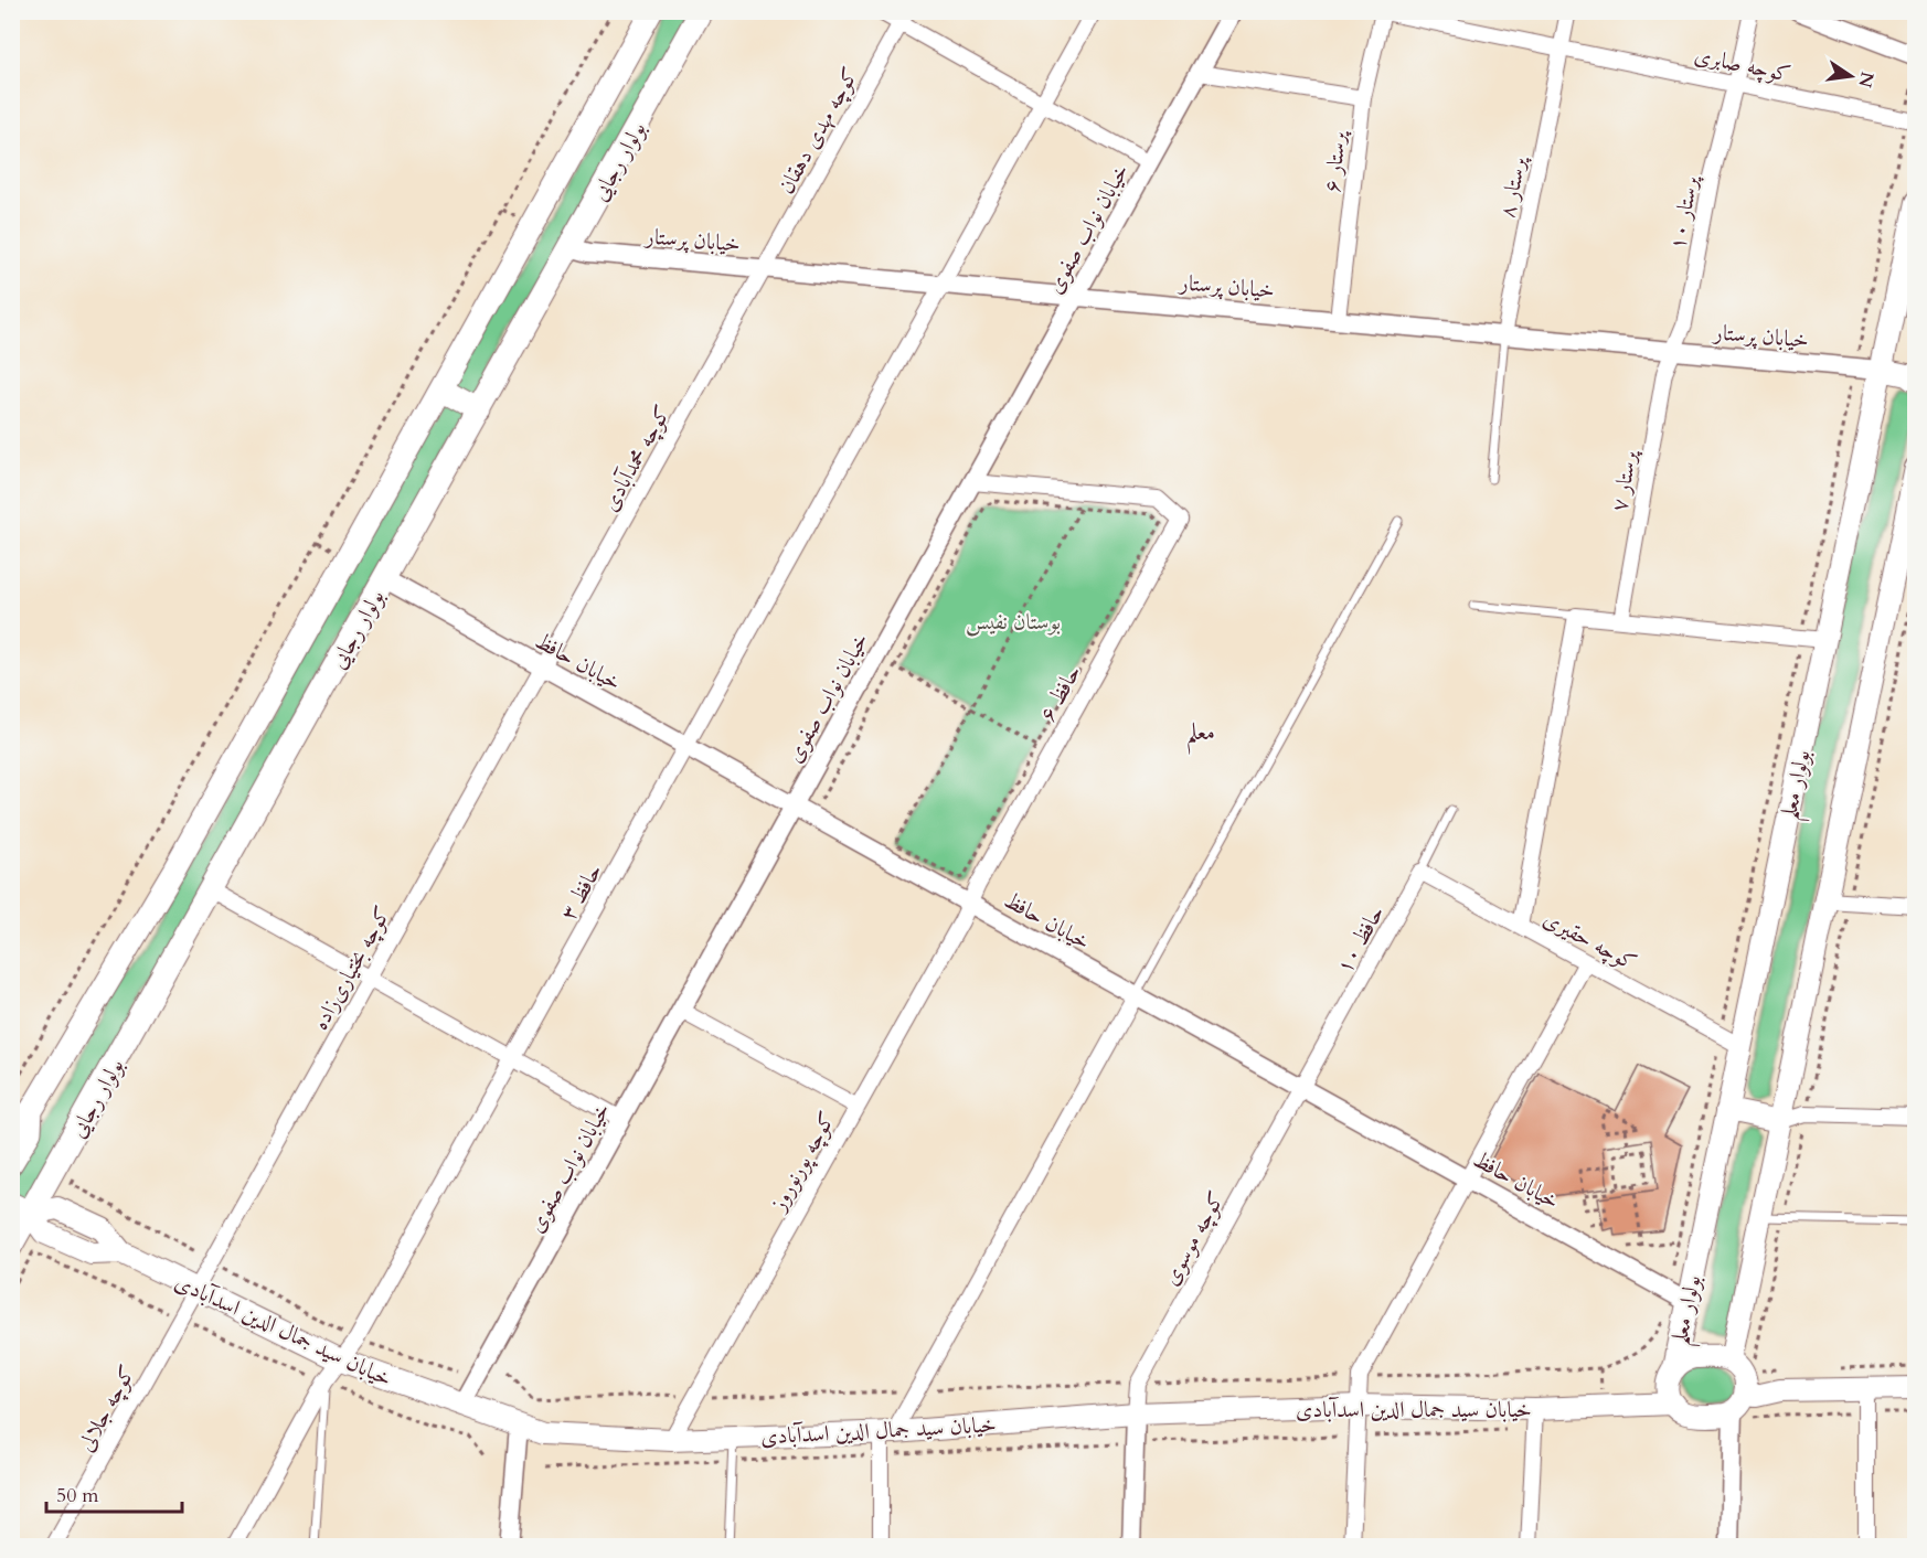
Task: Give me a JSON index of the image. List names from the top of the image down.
{
  "streets": {
    "main road": ["بولوار رجایی", "بولوار معلم", "خیابان سید جمال الدین اسدآبادی"],
    "street": [
      "کوچه صابری",
      "کوچه مهدی دهقان",
      "پرستار ۶",
      "پرستار ۸",
      "پرستار ۱۰",
      "خیابان نواب صفوی",
      "خیابان پرستار",
      "کوچه محمدآبادی",
      "پرستار ۷",
      "خیابان حافظ",
      "حافظ ۶",
      "حافظ ۳",
      "حافظ ۱۰",
      "کوچه حقیری",
      "کوچه بختیاری‌زاده",
      "کوچه پورنوروز",
      "کوچه موسوی",
      "کوچه جلالی"
    ]
  },
  "crossings": [
    ["کوچه صابری", "پرستار ۶"],
    ["کوچه صابری", "پرستار ۸"],
    ["کوچه صابری", "پرستار ۱۰"],
    ["کوچه مهدی دهقان", "خیابان پرستار"],
    ["کوچه مهدی دهقان", "کوچه محمدآبادی"],
    ["بولوار رجایی", "خیابان پرستار"],
    ["بولوار رجایی", "خیابان حافظ"],
    ["بولوار رجایی", "خیابان سید جمال الدین اسدآبادی"],
    ["پرستار ۶", "خیابان پرستار"],
    ["پرستار ۸", "خیابان پرستار"],
    ["پرستار ۱۰", "خیابان پرستار"],
    ["پرستار ۱۰", "پرستار ۷"],
    ["خیابان نواب صفوی", "خیابان پرستار"],
    ["خیابان نواب صفوی", "خیابان حافظ"],
    ["خیابان نواب صفوی", "خیابان سید جمال الدین اسدآبادی"],
    ["خیابان پرستار", "کوچه محمدآبادی"],
    ["خیابان پرستار", "پرستار ۷"],
    ["خیابان پرستار", "بولوار معلم"],
    ["خیابان پرستار", "حافظ ۳"],
    ["کوچه محمدآبادی", "خیابان حافظ"],
    ["کوچه محمدآبادی", "کوچه بختیاری‌زاده"],
    ["خیابان حافظ", "حافظ ۶"],
    ["خیابان حافظ", "بولوار معلم"],
    ["خیابان حافظ", "حافظ ۳"],
    ["خیابان حافظ", "حافظ ۱۰"],
    ["خیابان حافظ", "کوچه بختیاری‌زاده"],
    ["خیابان حافظ", "کوچه پورنوروز"],
    ["خیابان حافظ", "کوچه موسوی"],
    ["حافظ ۶", "کوچه پورنوروز"],
    ["بولوار معلم", "کوچه حقیری"],
    ["بولوار معلم", "خیابان سید جمال الدین اسدآبادی"],
    ["حافظ ۳", "خیابان سید جمال الدین اسدآبادی"],
    ["حافظ ۱۰", "کوچه حقیری"],
    ["حافظ ۱۰", "کوچه موسوی"],
    ["کوچه بختیاری‌زاده", "خیابان سید جمال الدین اسدآبادی"],
    ["کوچه بختیاری‌زاده", "کوچه جلالی"],
    ["کوچه پورنوروز", "خیابان سید جمال الدین اسدآبادی"],
    ["کوچه موسوی", "خیابان سید جمال الدین اسدآبادی"],
    ["خیابان سید جمال الدین اسدآبادی", "کوچه جلالی"]
  ],
  "districts": ["معلم"],
  "parks": ["بوستان نفیس"],
  "scale_bar": "50 m",
  "north": "right"
}
